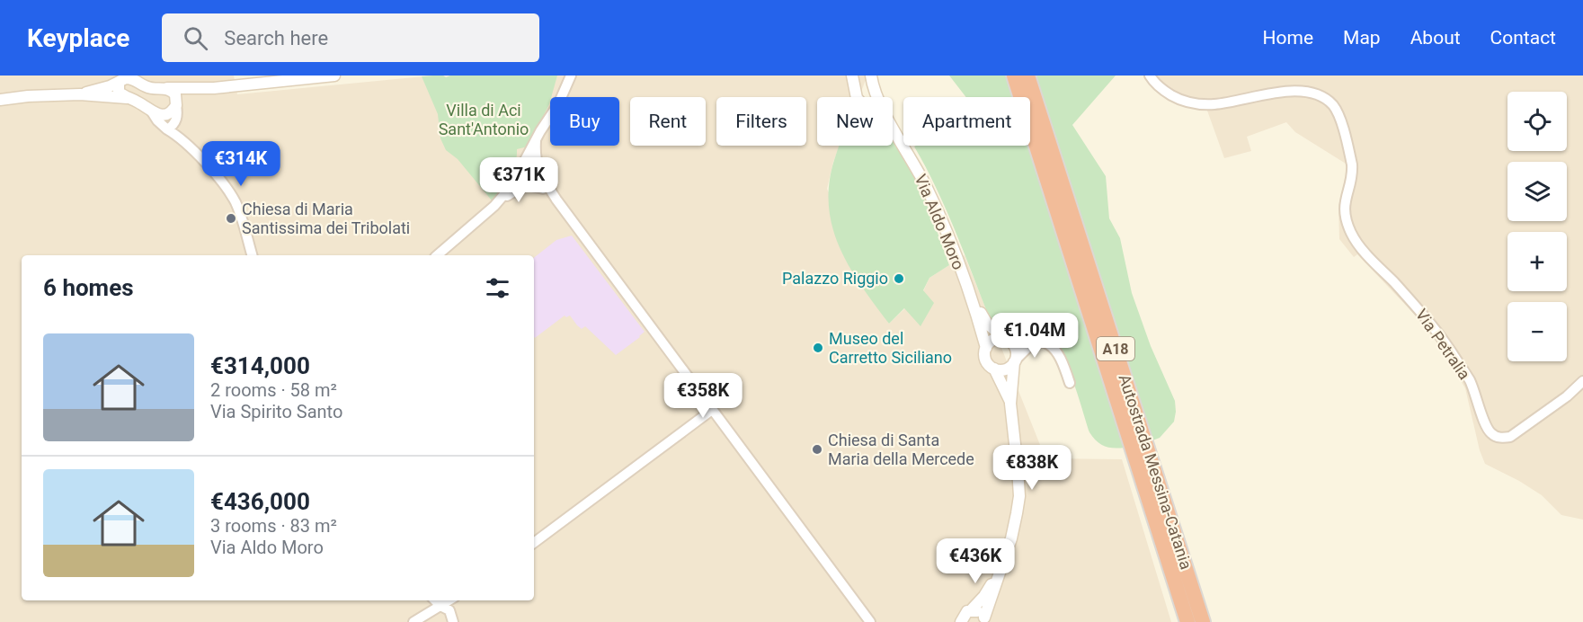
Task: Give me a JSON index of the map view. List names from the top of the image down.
{
  "streets": {
    "highway": ["A18", "Autostrada Messina-Catania"],
    "main road": ["Via Aldo Moro"],
    "street": ["Via Petralia"]
  },
  "parks": ["Villa di Aci Sant'Antonio"],
  "places": [
    "Chiesa di Maria Santissima dei Tribolati",
    "Palazzo Riggio",
    "Museo del Carretto Siciliano",
    "Chiesa di Santa Maria della Mercede"
  ],
  "page": {
    "header": "Keyplace",
    "search": "Search here",
    "nav": [
      "Home",
      "Map",
      "About",
      "Contact"
    ],
    "map_buttons": ["+", "−"],
    "chip": [
      "Buy",
      "Rent",
      "Filters",
      "New",
      "Apartment"
    ],
    "price": [
      "€314K",
      "€371K",
      "€1.04M",
      "€358K",
      "€838K",
      "€436K"
    ],
    "heading": "6 homes",
    "list": [
      {
        "name": "€314,000",
        "note": "2 rooms · 58 m² · Via Spirito Santo"
      },
      {
        "name": "€436,000",
        "note": "3 rooms · 83 m² · Via Aldo Moro"
      }
    ]
  }
}
